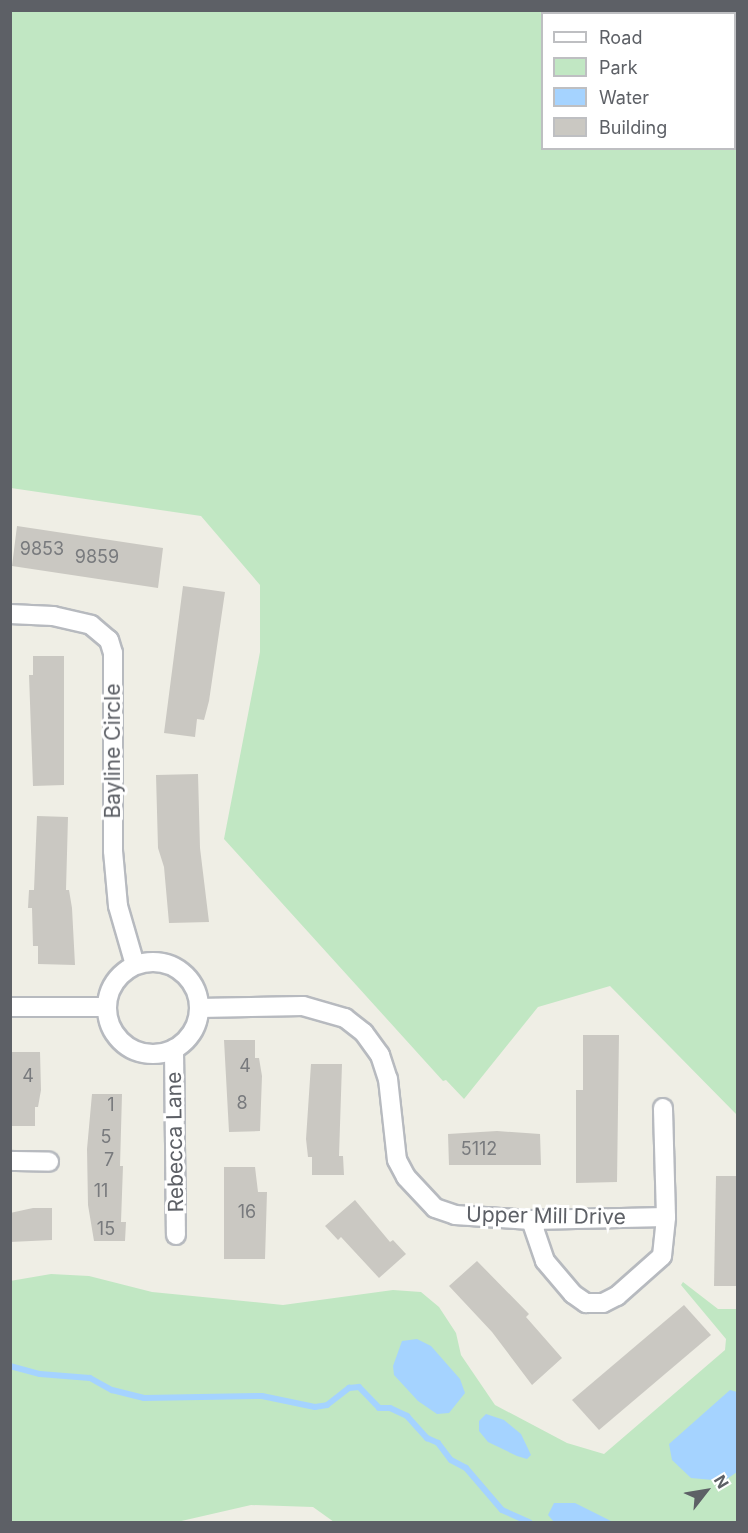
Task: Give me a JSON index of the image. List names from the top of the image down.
{
  "streets": {
    "street": ["Bayline Circle", "Rebecca Lane", "Upper Mill Drive"]
  },
  "crossings": [
    ["Bayline Circle", "Rebecca Lane"],
    ["Bayline Circle", "Upper Mill Drive"],
    ["Rebecca Lane", "Upper Mill Drive"]
  ],
  "house_numbers": [
    "9853",
    "9859",
    "4",
    "4",
    "8",
    "1",
    "5",
    "5112",
    "7",
    "11",
    "16",
    "15"
  ],
  "legend": [
    "Road",
    "Park",
    "Water",
    "Building"
  ],
  "north": "top right"
}
